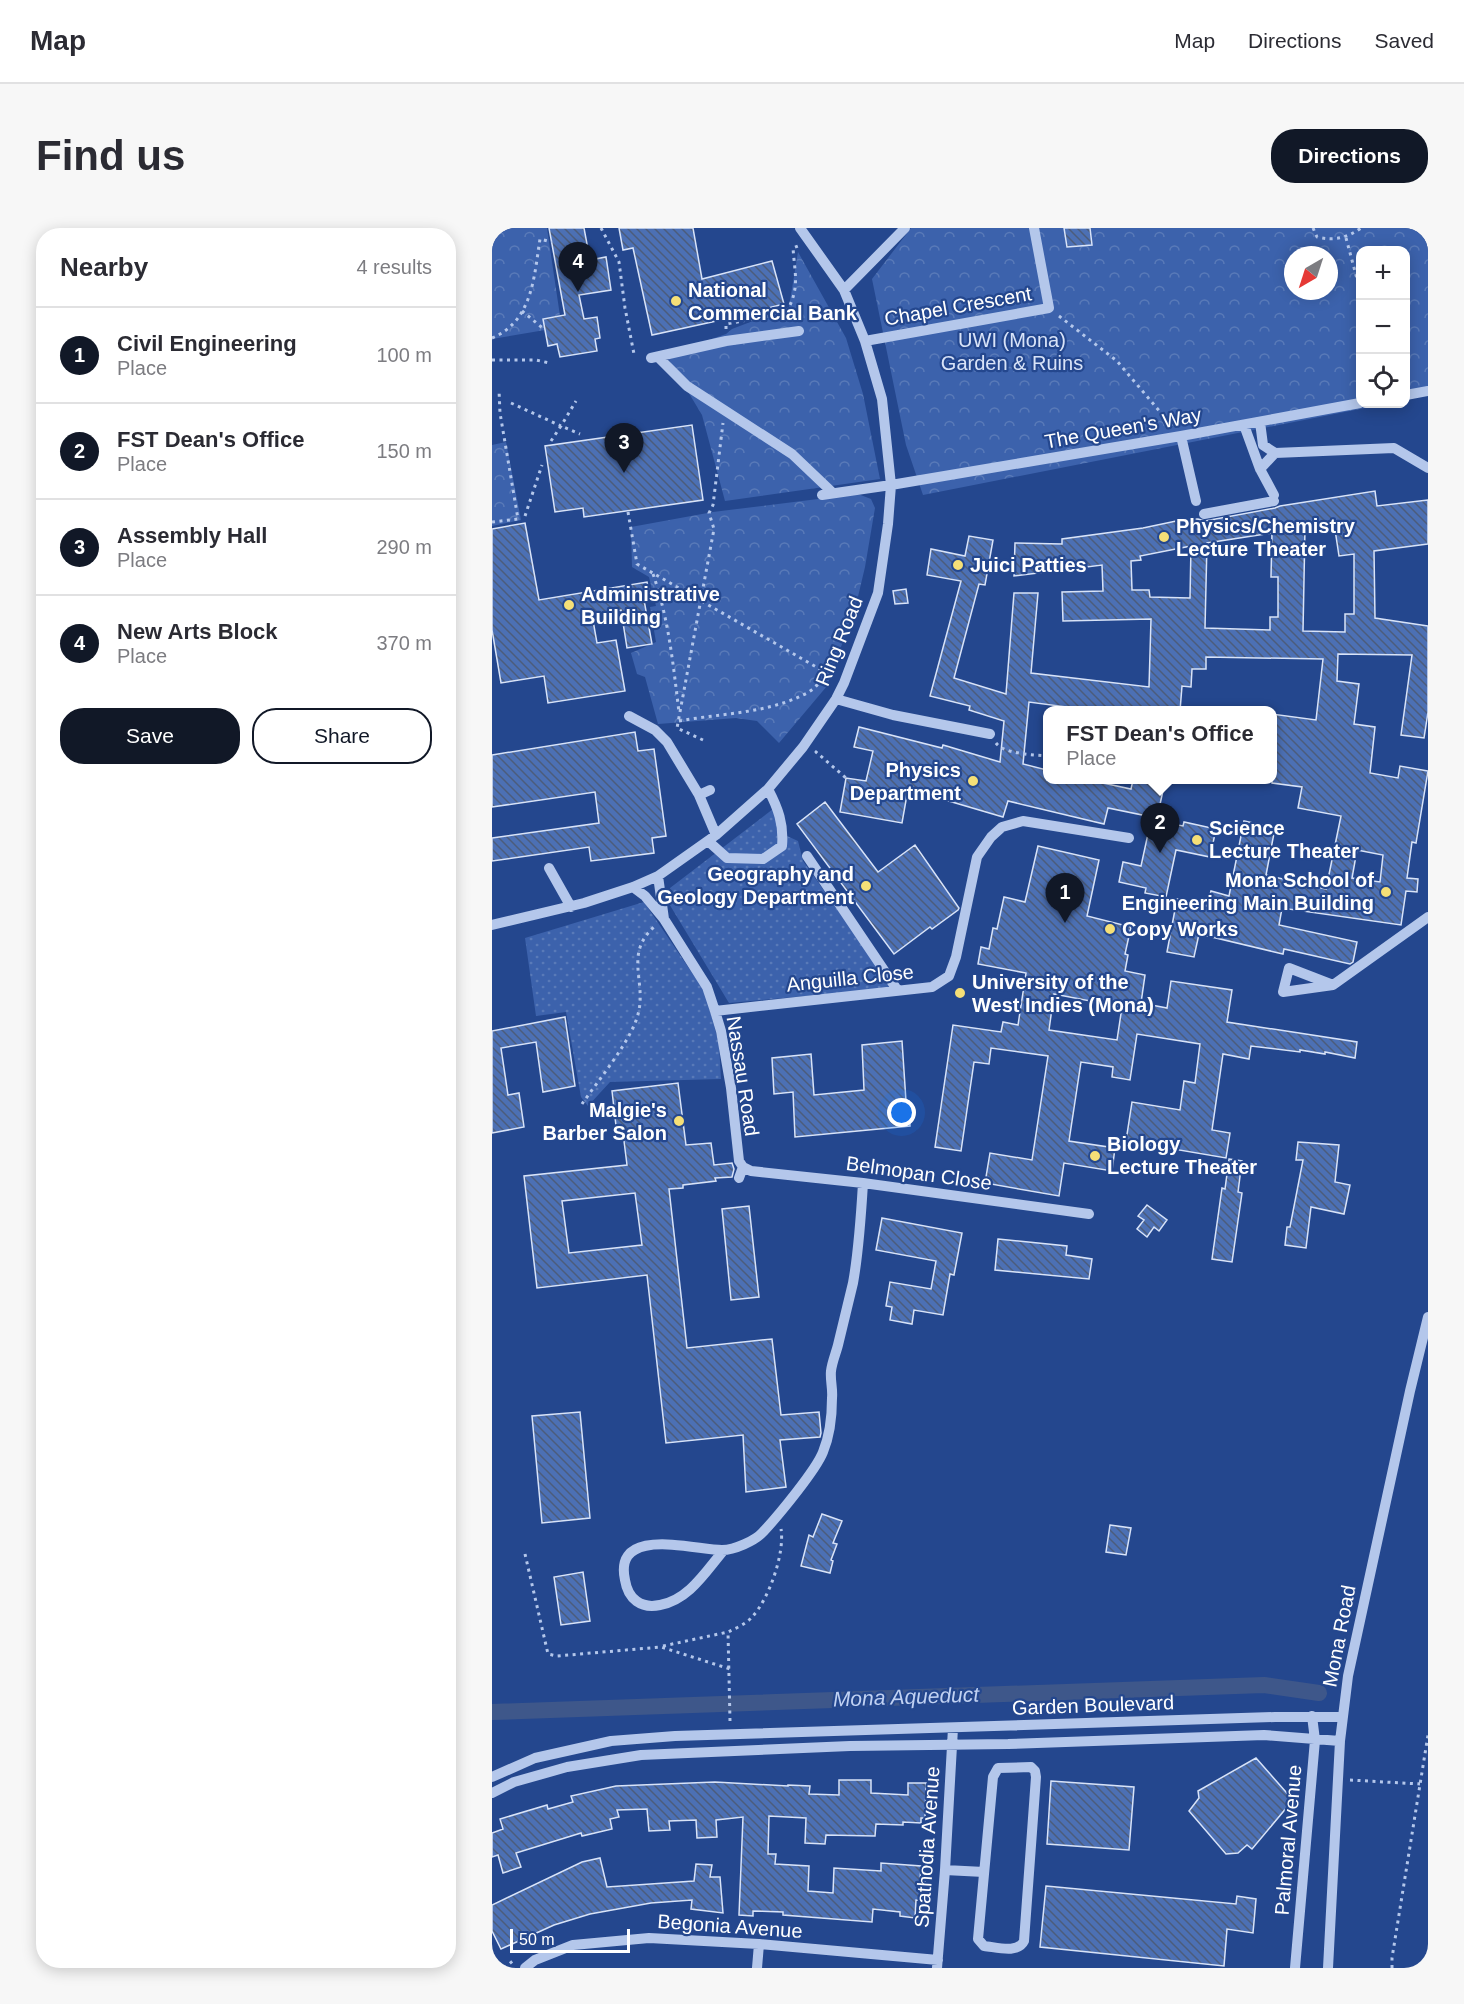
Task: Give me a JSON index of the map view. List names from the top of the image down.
{
  "streets": {
    "street": [
      "Chapel Crescent",
      "The Queen's Way",
      "Ring Road",
      "Anguilla Close",
      "Nassau Road",
      "Belmopan Close",
      "Mona Road",
      "Garden Boulevard",
      "Palmoral Avenue",
      "Spathodia Avenue",
      "Begonia Avenue"
    ]
  },
  "crossings": [
    ["Chapel Crescent", "Ring Road"],
    ["The Queen's Way", "Ring Road"],
    ["Ring Road", "Nassau Road"],
    ["Anguilla Close", "Nassau Road"],
    ["Nassau Road", "Belmopan Close"],
    ["Mona Road", "Garden Boulevard"],
    ["Garden Boulevard", "Palmoral Avenue"],
    ["Garden Boulevard", "Spathodia Avenue"],
    ["Spathodia Avenue", "Begonia Avenue"]
  ],
  "water": ["Mona Aqueduct"],
  "parks": ["UWI (Mona) Garden & Ruins"],
  "places": [
    "National Commercial Bank",
    "Physics/Chemistry Lecture Theater",
    "Juici Patties",
    "Administrative Building",
    "Physics Department",
    "Science Lecture Theater",
    "Geography and Geology Department",
    "Mona School of Engineering Main Building",
    "Copy Works",
    "University of the West Indies (Mona)",
    "Malgie's Barber Salon",
    "Biology Lecture Theater"
  ],
  "scale_bar": "50 m",
  "north": "bottom left",
  "page": {
    "header": "Map",
    "nav": ["Map", "Directions", "Saved"],
    "buttons": [
      "Directions",
      ["Save", "Share"]
    ],
    "title": "Find us",
    "heading": ["Nearby", "4 results"],
    "pins": [
      "4",
      "3",
      "2",
      "1"
    ],
    "map_buttons": ["+", "−"],
    "list": [
      {
        "mark": "1",
        "name": "Civil Engineering",
        "note": "Place",
        "value": "100 m"
      },
      {
        "mark": "2",
        "name": "FST Dean's Office",
        "note": "Place",
        "value": "150 m"
      },
      {
        "mark": "3",
        "name": "Assembly Hall",
        "note": "Place",
        "value": "290 m"
      },
      {
        "mark": "4",
        "name": "New Arts Block",
        "note": "Place",
        "value": "370 m"
      }
    ],
    "popup": ["FST Dean's Office", "Place"],
    "scale": "50 m"
  }
}
